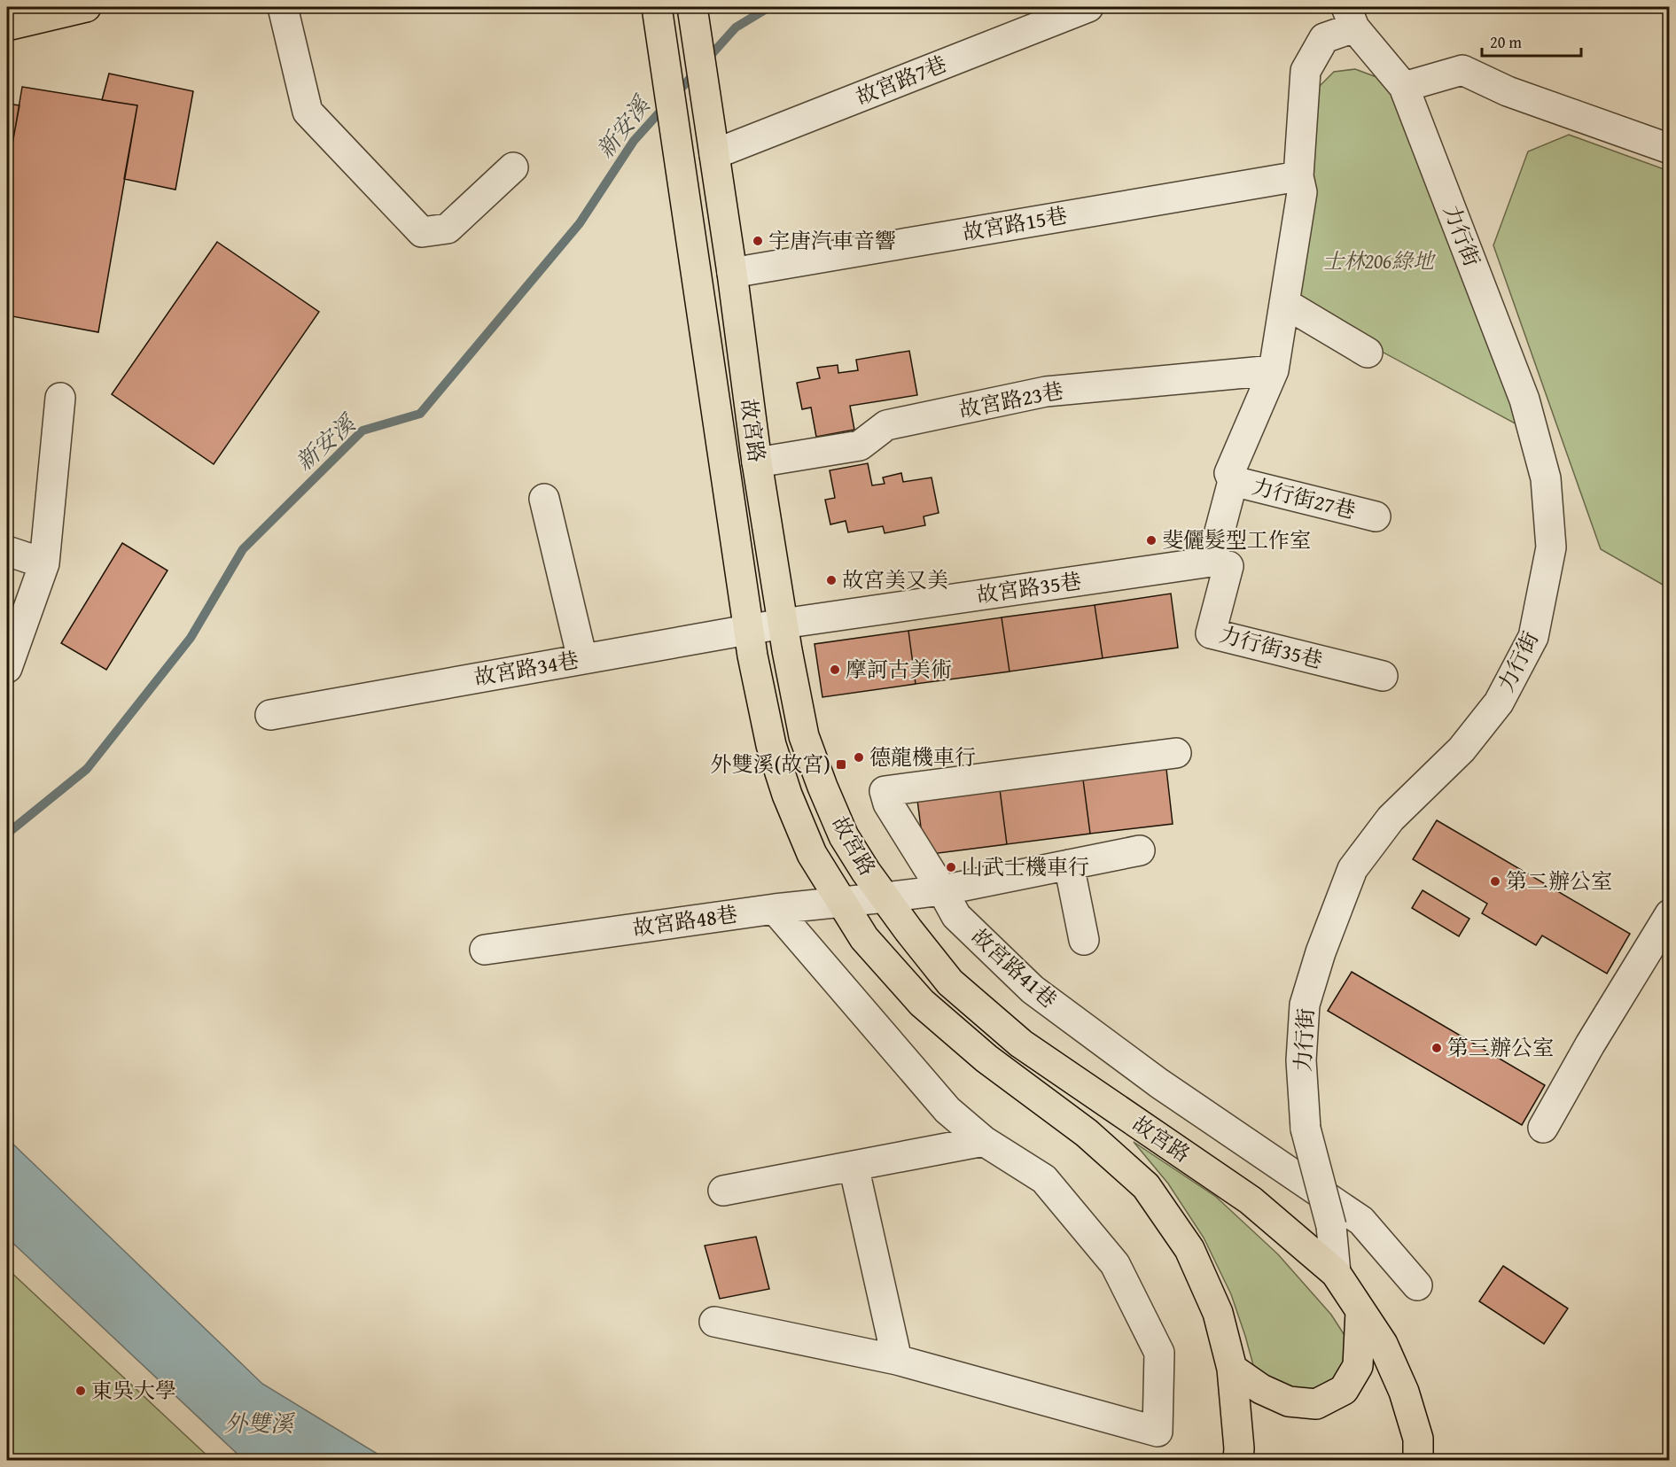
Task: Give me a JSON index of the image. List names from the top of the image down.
{
  "streets": {
    "main road": ["故宮路"],
    "street": [
      "故宮路7巷",
      "故宮路15巷",
      "力行街",
      "故宮路23巷",
      "力行街27巷",
      "故宮路35巷",
      "力行街35巷",
      "故宮路34巷",
      "故宮路48巷",
      "故宮路41巷"
    ]
  },
  "crossings": [
    ["故宮路7巷", "故宮路"],
    ["故宮路15巷", "力行街"],
    ["故宮路15巷", "故宮路"],
    ["力行街", "故宮路23巷"],
    ["力行街", "故宮路"],
    ["力行街", "力行街27巷"],
    ["力行街", "故宮路35巷"],
    ["力行街", "力行街35巷"],
    ["故宮路23巷", "故宮路"],
    ["故宮路", "故宮路35巷"],
    ["故宮路", "故宮路34巷"],
    ["故宮路", "故宮路48巷"],
    ["故宮路35巷", "力行街35巷"],
    ["故宮路35巷", "故宮路34巷"],
    ["故宮路48巷", "故宮路41巷"]
  ],
  "water": ["新安溪", "外雙溪"],
  "parks": ["士林206綠地"],
  "places": {
    "other": [
      "宇唐汽車音響",
      "斐儷髮型工作室",
      "故宮美又美",
      "摩訶古美術",
      "德龍機車行",
      "山武士機車行",
      "第二辦公室",
      "第三辦公室",
      "東吳大學"
    ],
    "transit": ["外雙溪(故宮)"]
  },
  "scale_bar": "20 m"
}
